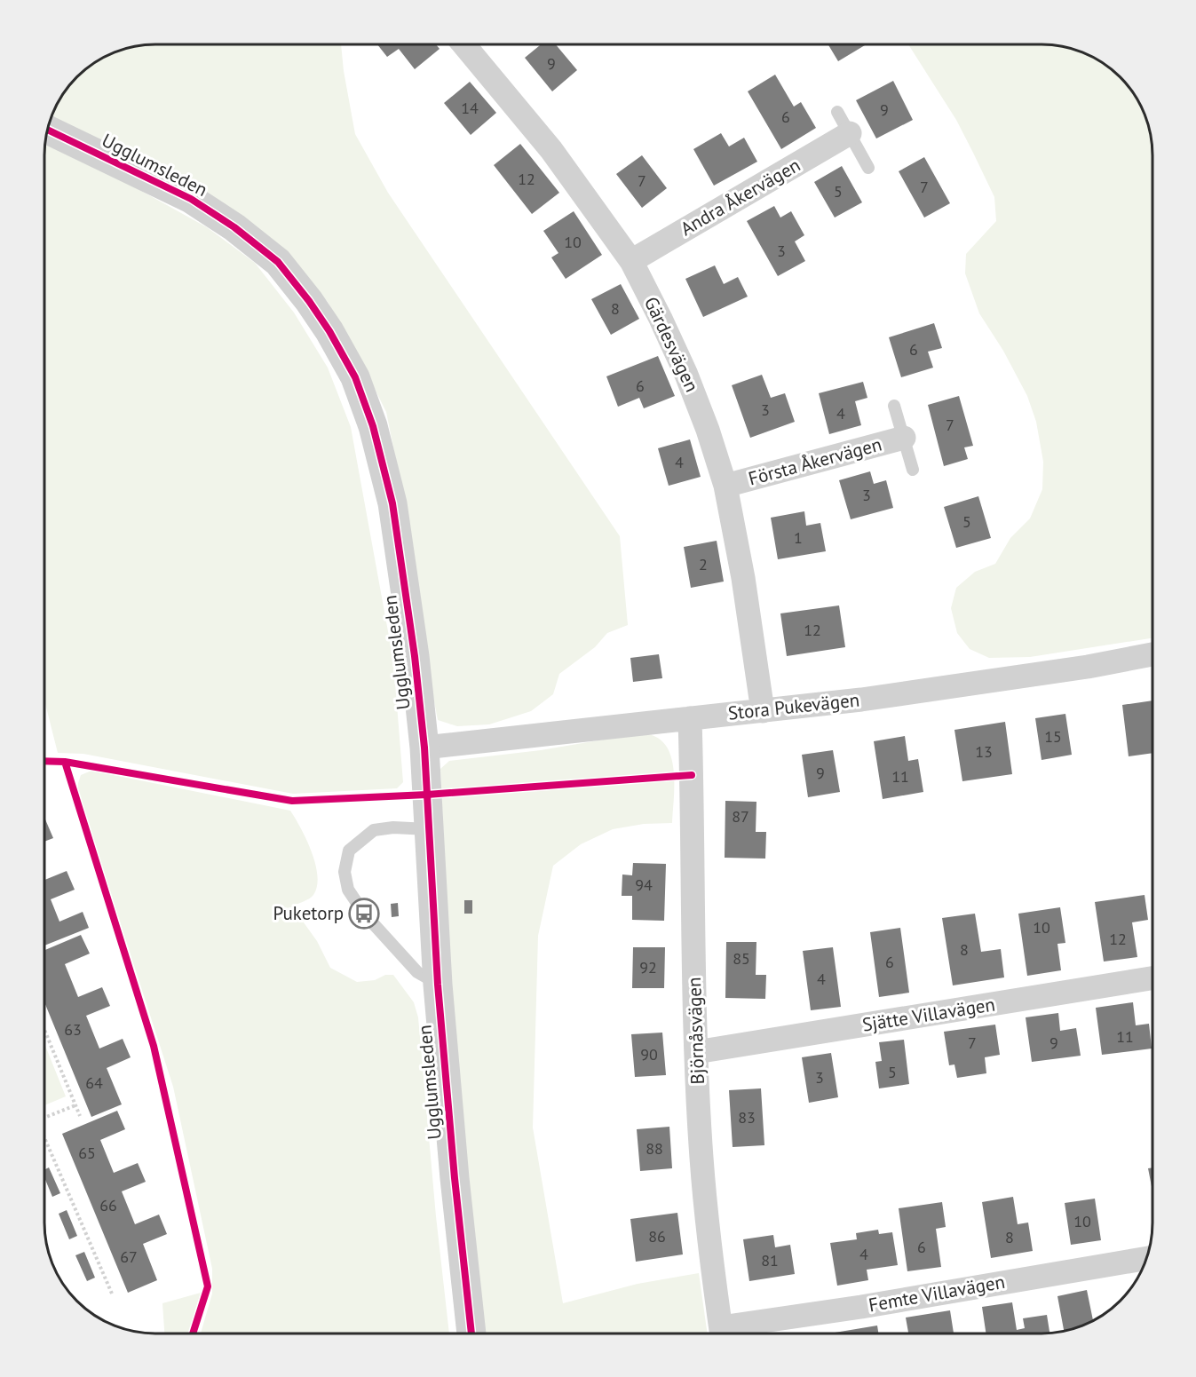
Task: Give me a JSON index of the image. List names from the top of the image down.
{
  "streets": {
    "street": [
      "Ugglumsleden",
      "Andra Åkervägen",
      "Gärdesvägen",
      "Första Åkervägen",
      "Stora Pukevägen",
      "Sjätte Villavägen",
      "Björnåsvägen",
      "Femte Villavägen"
    ]
  },
  "crossings": [
    ["Ugglumsleden", "Stora Pukevägen"],
    ["Andra Åkervägen", "Gärdesvägen"],
    ["Gärdesvägen", "Första Åkervägen"],
    ["Gärdesvägen", "Stora Pukevägen"],
    ["Stora Pukevägen", "Björnåsvägen"],
    ["Sjätte Villavägen", "Björnåsvägen"]
  ],
  "places": {
    "bus stop": ["Puketorp"]
  },
  "house_numbers": [
    "9",
    "14",
    "9",
    "6",
    "12",
    "7",
    "7",
    "5",
    "10",
    "3",
    "8",
    "6",
    "6",
    "3",
    "4",
    "7",
    "4",
    "3",
    "5",
    "1",
    "2",
    "12",
    "15",
    "13",
    "9",
    "11",
    "87",
    "94",
    "10",
    "12",
    "8",
    "85",
    "6",
    "92",
    "4",
    "63",
    "11",
    "7",
    "9",
    "90",
    "5",
    "3",
    "64",
    "83",
    "88",
    "65",
    "66",
    "10",
    "86",
    "8",
    "6",
    "4",
    "67",
    "81"
  ]
}
